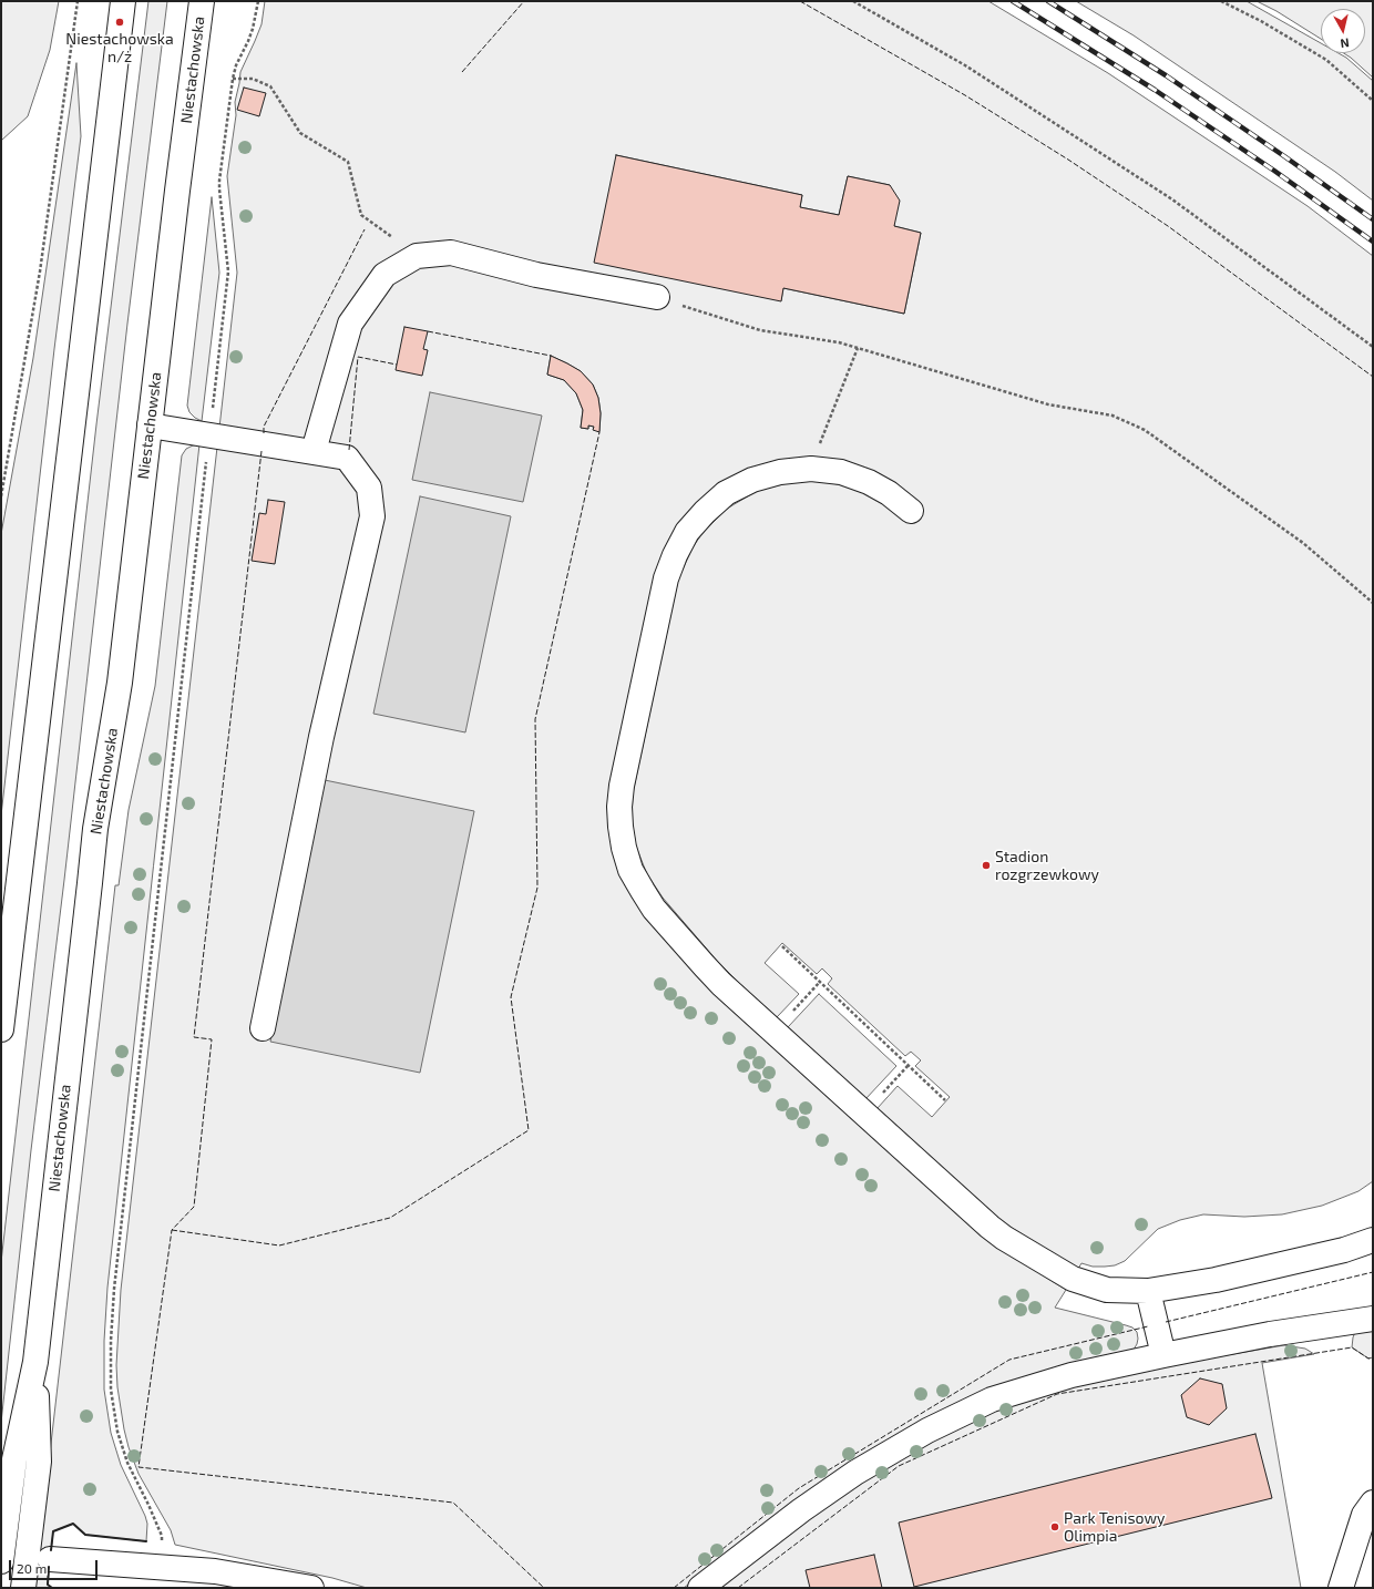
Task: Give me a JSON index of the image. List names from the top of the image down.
{
  "streets": {
    "main road": ["Niestachowska"]
  },
  "places": ["Niestachowska n/ż", "Stadion rozgrzewkowy", "Park Tenisowy Olimpia"],
  "scale_bar": "20 m",
  "north": "bottom"
}
